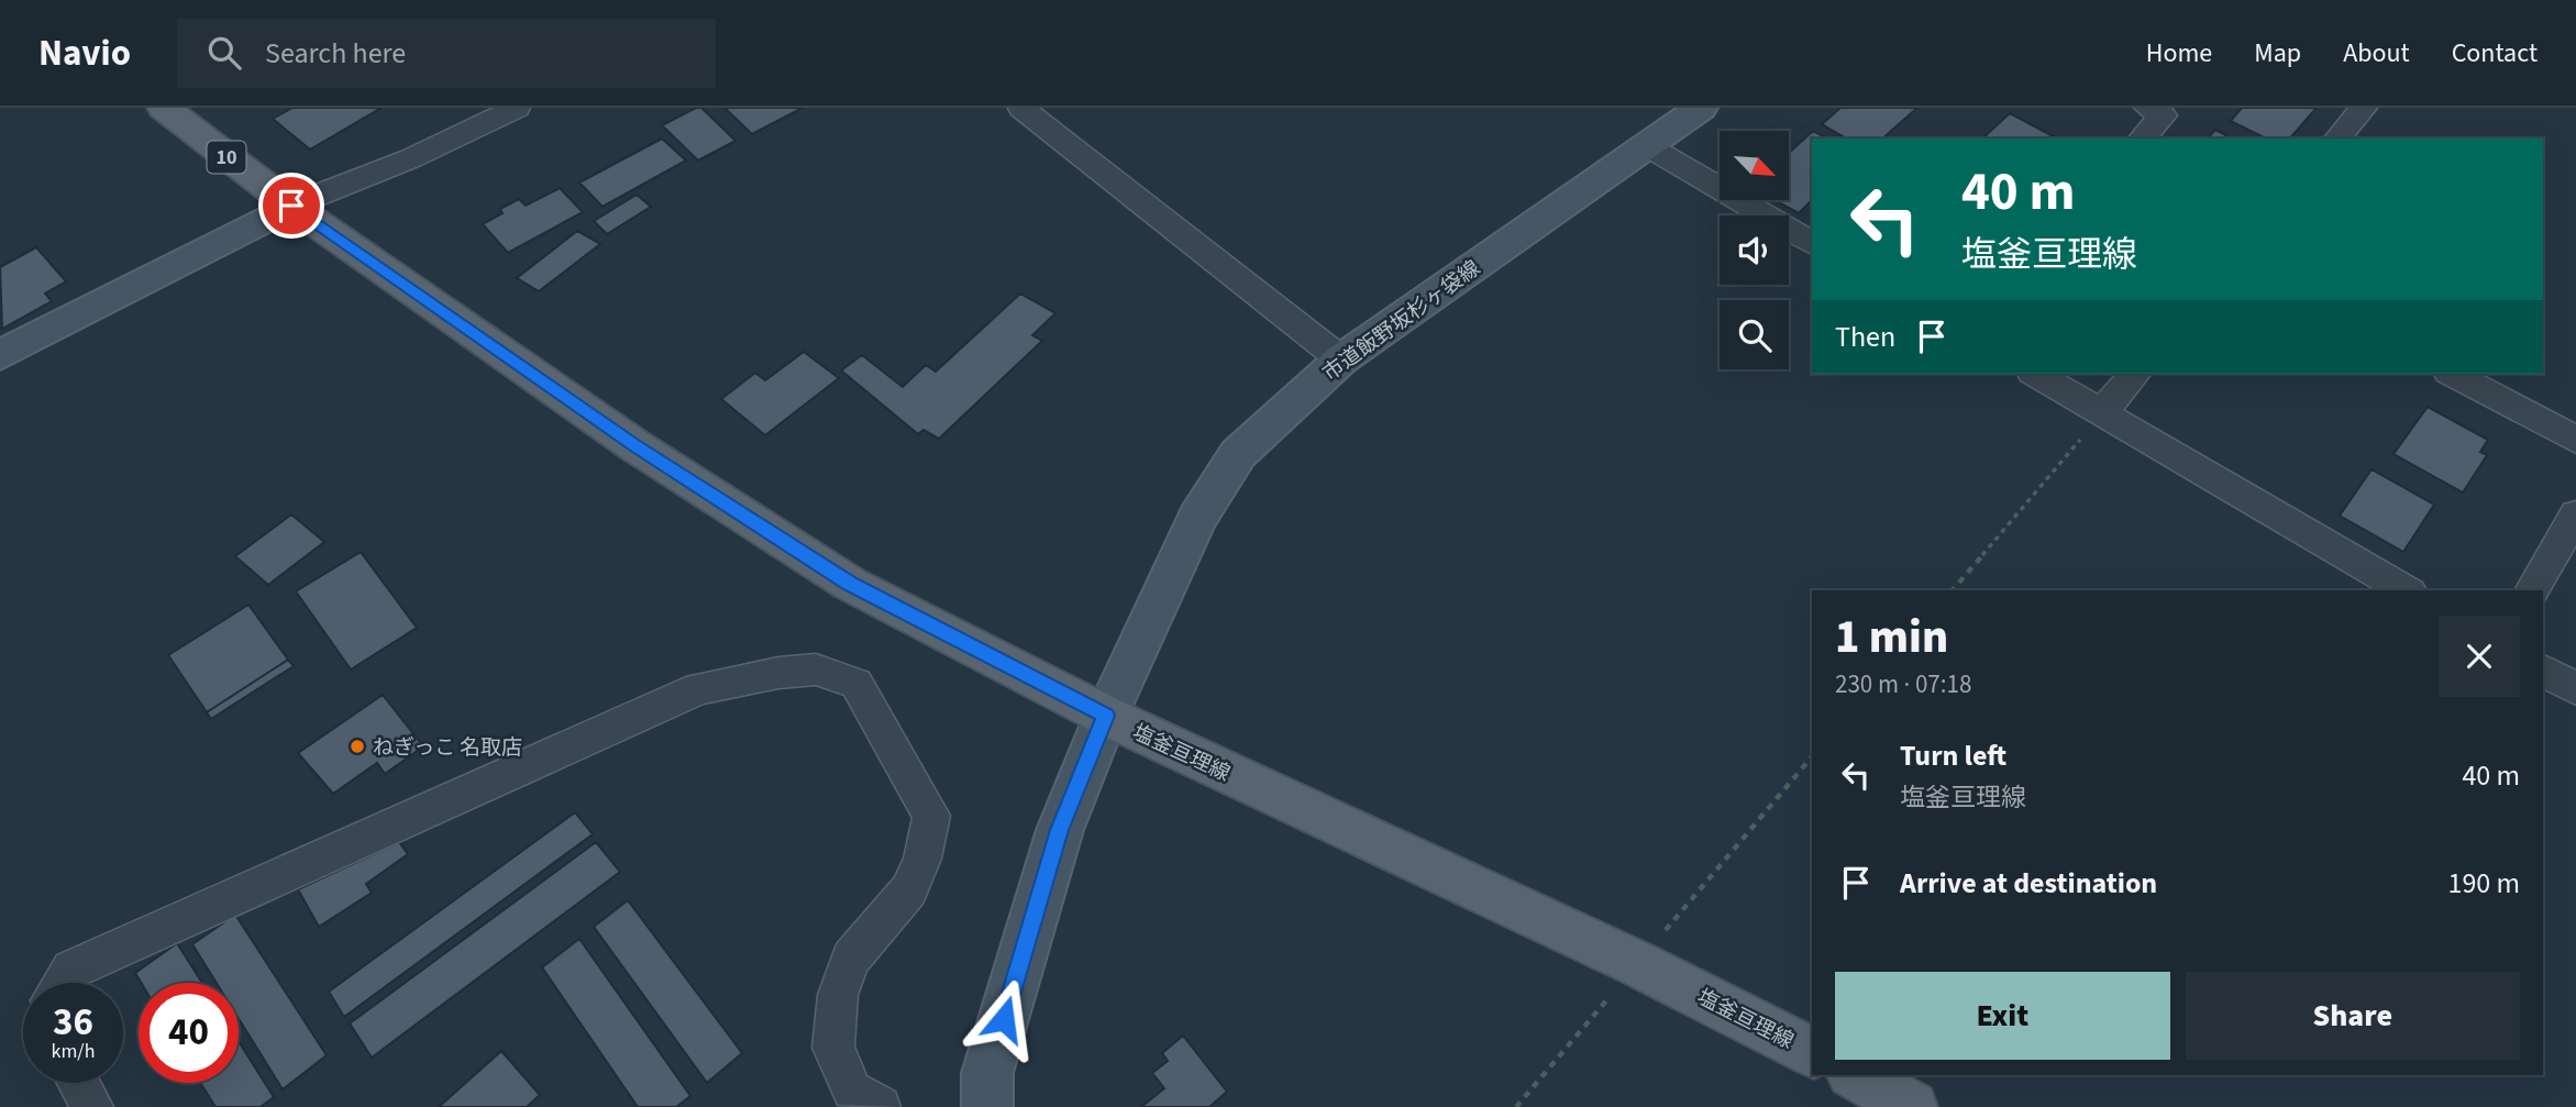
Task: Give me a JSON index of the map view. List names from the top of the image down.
{
  "streets": {
    "main road": ["10", "塩釜亘理線"],
    "street": ["市道飯野坂杉ヶ袋線"]
  },
  "crossings": [
    ["市道飯野坂杉ヶ袋線", "塩釜亘理線"]
  ],
  "places": ["ねぎっこ 名取店"],
  "north": "bottom right",
  "page": {
    "header": "Navio",
    "search": "Search here",
    "nav": [
      "Home",
      "Map",
      "About",
      "Contact"
    ],
    "turn": ["40 m", "塩釜亘理線"],
    "then": "Then",
    "heading": ["1 min", "230 m · 07:18"],
    "list": [
      {
        "name": "Turn left",
        "note": "塩釜亘理線",
        "value": "40 m"
      },
      {
        "name": "Arrive at destination",
        "value": "190 m"
      }
    ],
    "buttons": ["Exit", "Share"],
    "speed": "36 km/h",
    "limit": "40"
  }
}
